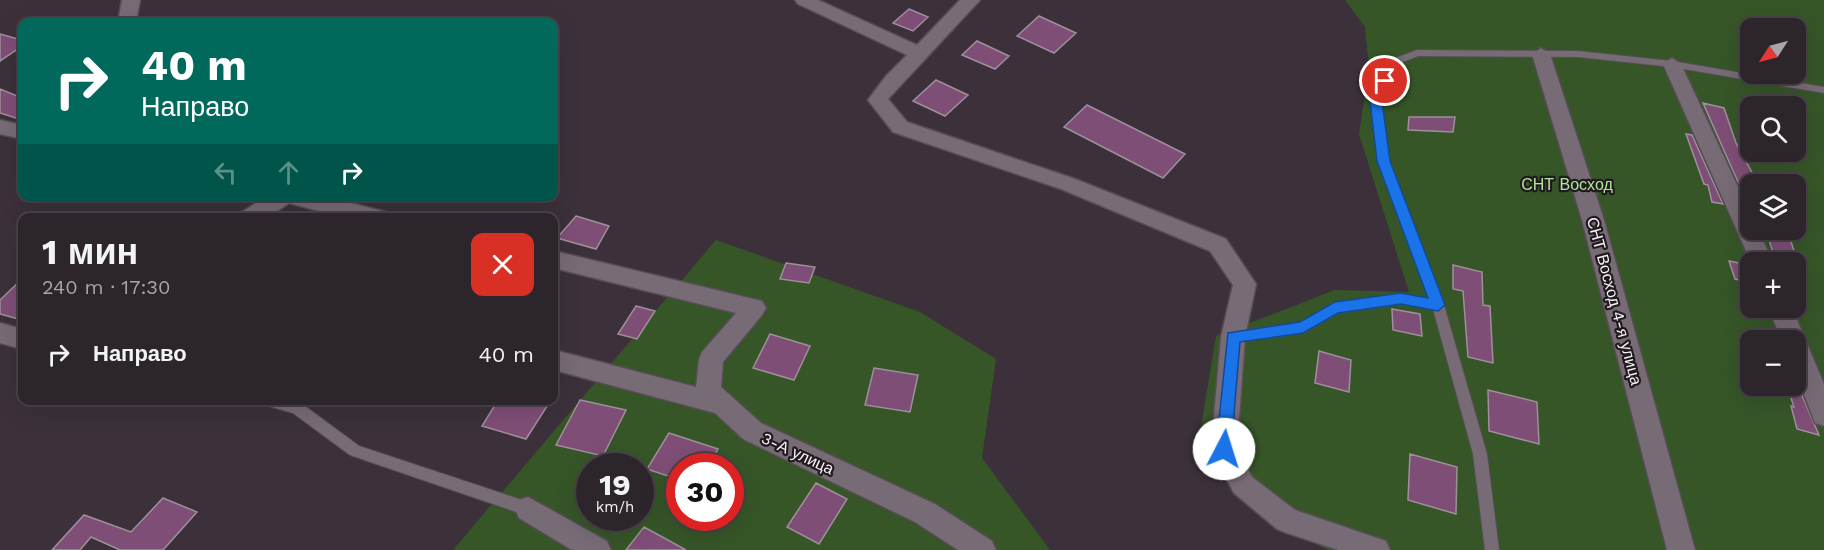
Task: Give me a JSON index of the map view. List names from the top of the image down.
{
  "streets": {
    "street": ["СНТ Восход 4-я улица", "3-А улица"]
  },
  "parks": ["СНТ Восход"],
  "north": "bottom left",
  "page": {
    "map_buttons": ["+", "−"],
    "turn": ["40 m", "Направо"],
    "heading": ["1 мин", "240 m · 17:30"],
    "list": [
      {
        "name": "Направо",
        "value": "40 m"
      }
    ],
    "speed": "19 km/h",
    "limit": "30"
  }
}
